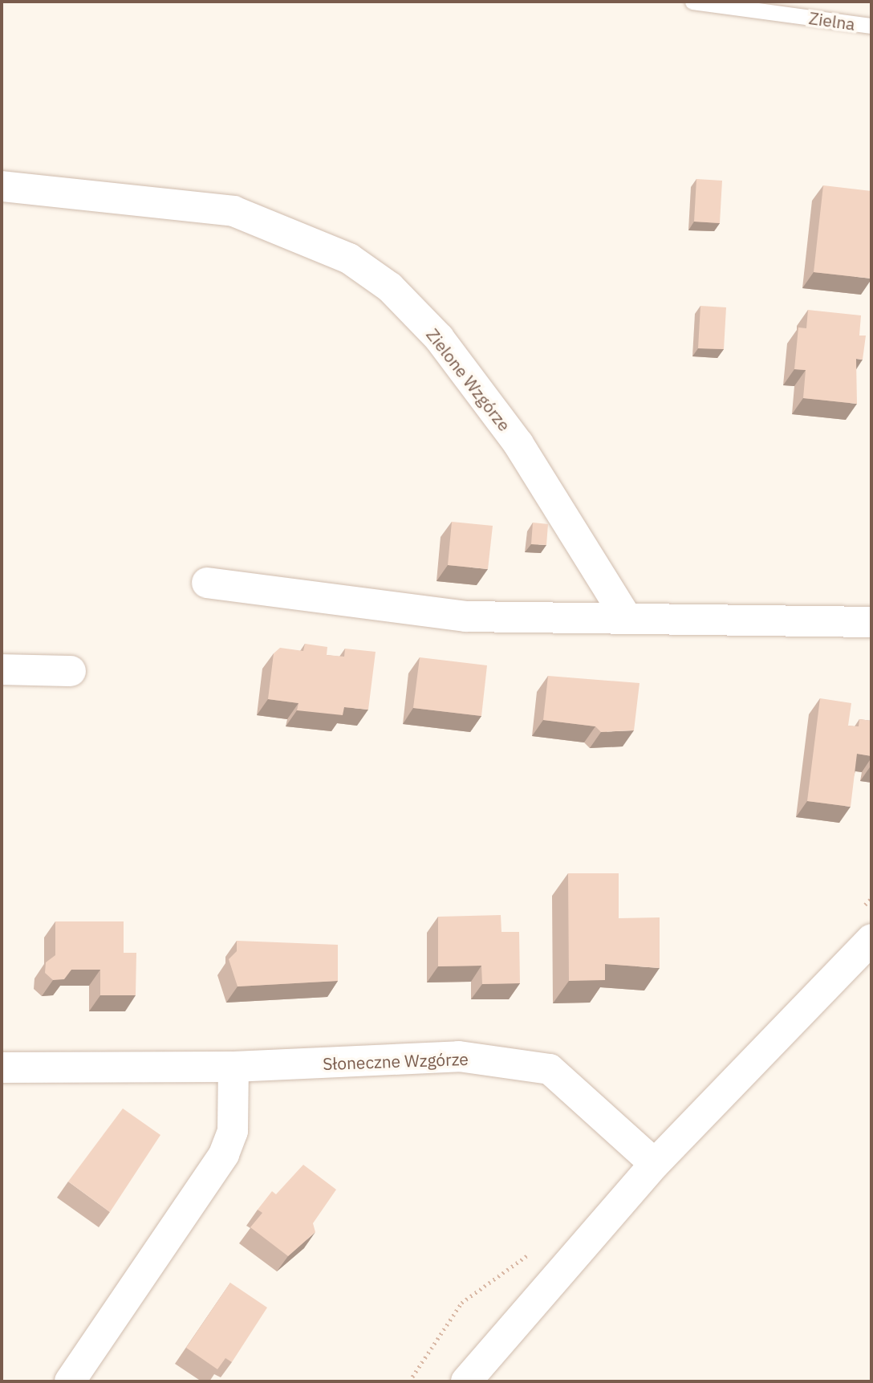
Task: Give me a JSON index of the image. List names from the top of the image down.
{
  "streets": {
    "street": ["Zielone Wzgórze", "Słoneczne Wzgórze"],
    "lane": ["Zielna"]
  }
}
